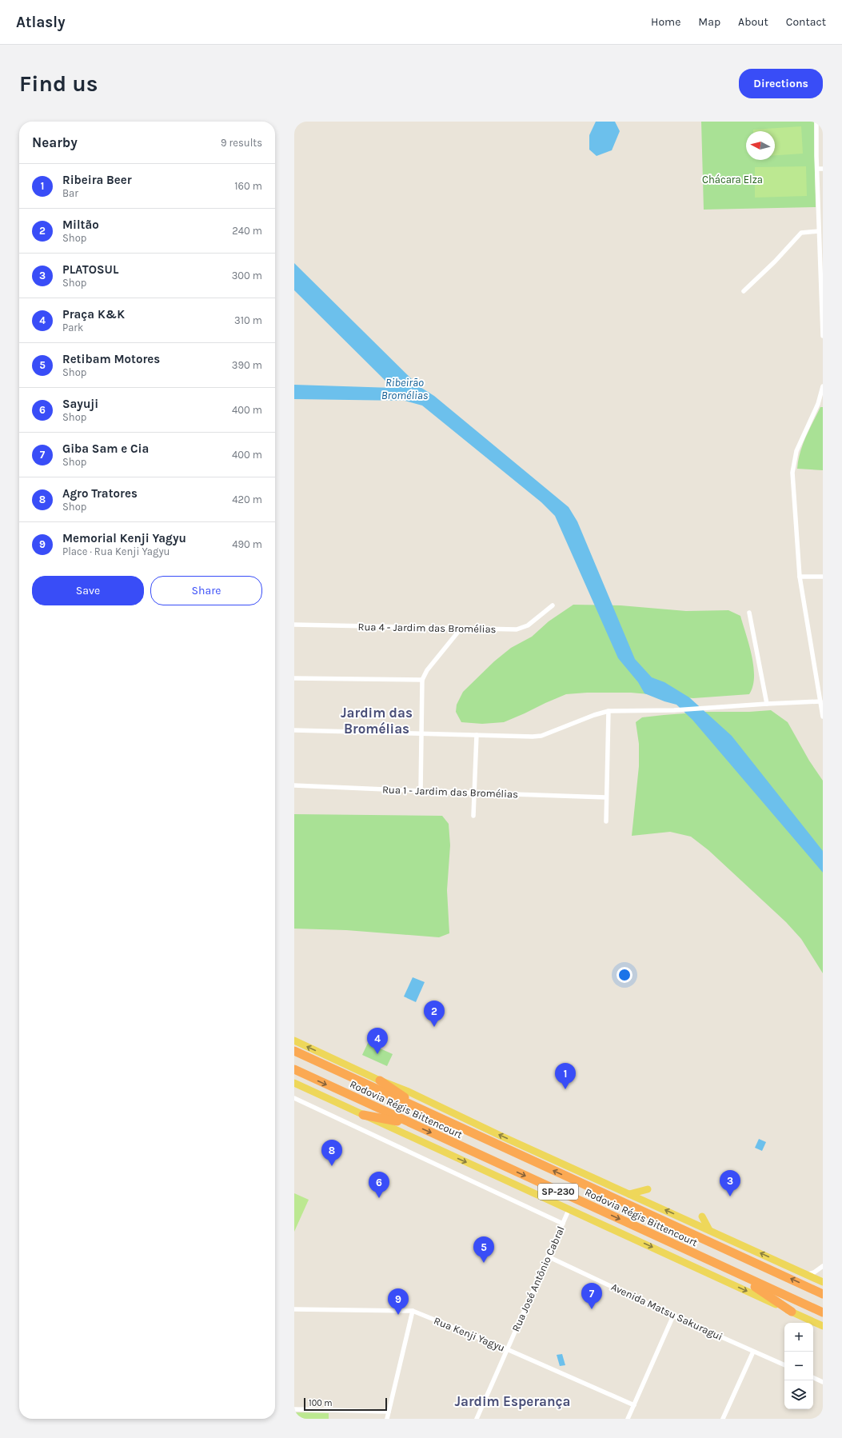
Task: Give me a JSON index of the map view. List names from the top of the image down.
{
  "streets": {
    "highway": ["Rodovia Régis Bittencourt", "SP-230"],
    "street": [
      "Rua 4 - Jardim das Bromélias",
      "Rua 1 - Jardim das Bromélias",
      "Rua José Antônio Cabral",
      "Avenida Matsu Sakuragui",
      "Rua Kenji Yagyu"
    ]
  },
  "crossings": [
    ["Rua José Antônio Cabral", "Avenida Matsu Sakuragui"],
    ["Rua José Antônio Cabral", "Rua Kenji Yagyu"]
  ],
  "districts": ["Jardim das Bromélias", "Jardim Esperança"],
  "water": ["Ribeirão Bromélias"],
  "parks": ["Chácara Elza"],
  "scale_bar": "100 m",
  "north": "left",
  "page": {
    "header": "Atlasly",
    "nav": [
      "Home",
      "Map",
      "About",
      "Contact"
    ],
    "buttons": [
      "Directions",
      ["Save", "Share"]
    ],
    "title": "Find us",
    "heading": ["Nearby", "9 results"],
    "list": [
      {
        "mark": "1",
        "name": "Ribeira Beer",
        "note": "Bar",
        "value": "160 m"
      },
      {
        "mark": "2",
        "name": "Miltão",
        "note": "Shop",
        "value": "240 m"
      },
      {
        "mark": "3",
        "name": "PLATOSUL",
        "note": "Shop",
        "value": "300 m"
      },
      {
        "mark": "4",
        "name": "Praça K&K",
        "note": "Park",
        "value": "310 m"
      },
      {
        "mark": "5",
        "name": "Retibam Motores",
        "note": "Shop",
        "value": "390 m"
      },
      {
        "mark": "6",
        "name": "Sayuji",
        "note": "Shop",
        "value": "400 m"
      },
      {
        "mark": "7",
        "name": "Giba Sam e Cia",
        "note": "Shop",
        "value": "400 m"
      },
      {
        "mark": "8",
        "name": "Agro Tratores",
        "note": "Shop",
        "value": "420 m"
      },
      {
        "mark": "9",
        "name": "Memorial Kenji Yagyu",
        "note": "Place · Rua Kenji Yagyu",
        "value": "490 m"
      }
    ],
    "pins": [
      "2",
      "4",
      "1",
      "8",
      "3",
      "6",
      "5",
      "7",
      "9"
    ],
    "map_buttons": ["+", "−"],
    "scale": "100 m"
  }
}
